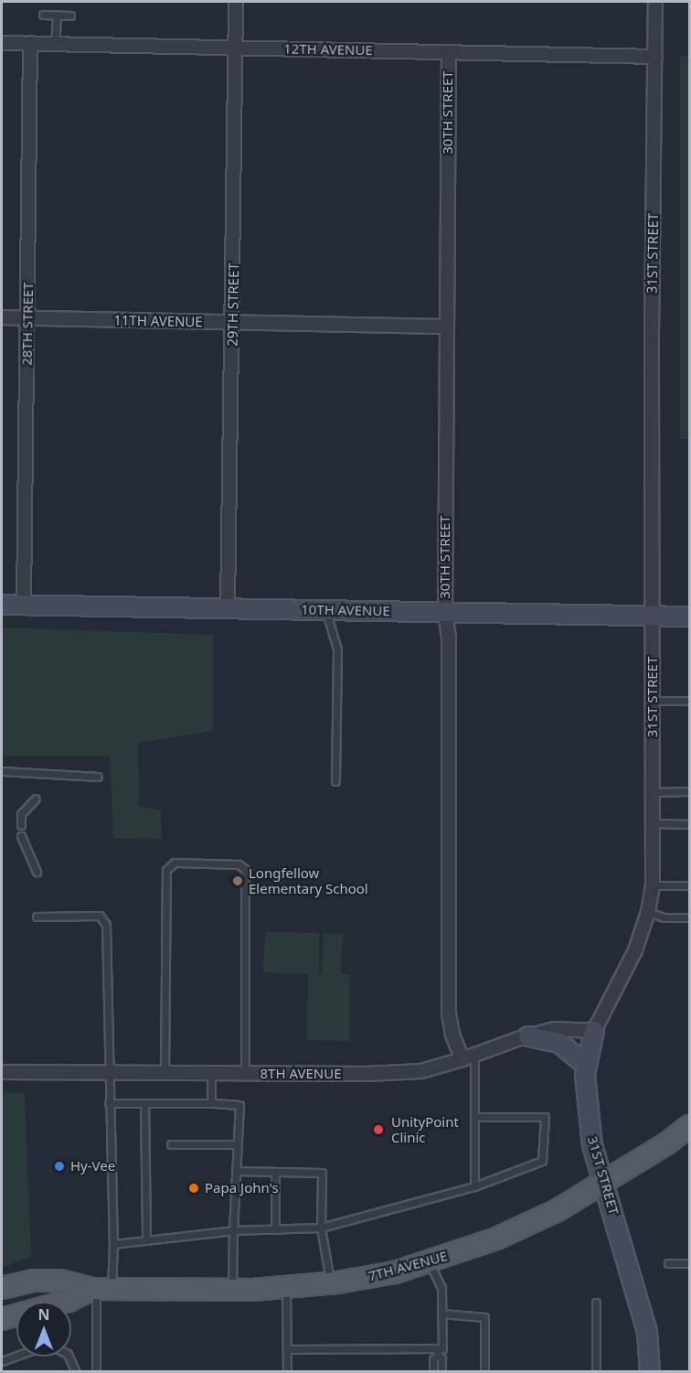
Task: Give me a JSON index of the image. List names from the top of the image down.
{
  "streets": {
    "main road": ["7TH AVENUE"],
    "street": [
      "12TH AVENUE",
      "30TH STREET",
      "31ST STREET",
      "29TH STREET",
      "11TH AVENUE",
      "28TH STREET",
      "10TH AVENUE",
      "8TH AVENUE"
    ]
  },
  "crossings": [
    ["12TH AVENUE", "30TH STREET"],
    ["12TH AVENUE", "31ST STREET"],
    ["12TH AVENUE", "29TH STREET"],
    ["12TH AVENUE", "28TH STREET"],
    ["30TH STREET", "11TH AVENUE"],
    ["30TH STREET", "10TH AVENUE"],
    ["30TH STREET", "8TH AVENUE"],
    ["31ST STREET", "10TH AVENUE"],
    ["31ST STREET", "8TH AVENUE"],
    ["31ST STREET", "7TH AVENUE"],
    ["29TH STREET", "11TH AVENUE"],
    ["29TH STREET", "10TH AVENUE"],
    ["11TH AVENUE", "28TH STREET"],
    ["28TH STREET", "10TH AVENUE"]
  ],
  "places": [
    "Longfellow Elementary School",
    "UnityPoint Clinic",
    "Hy-Vee",
    "Papa John's"
  ],
  "north": "top"
}
